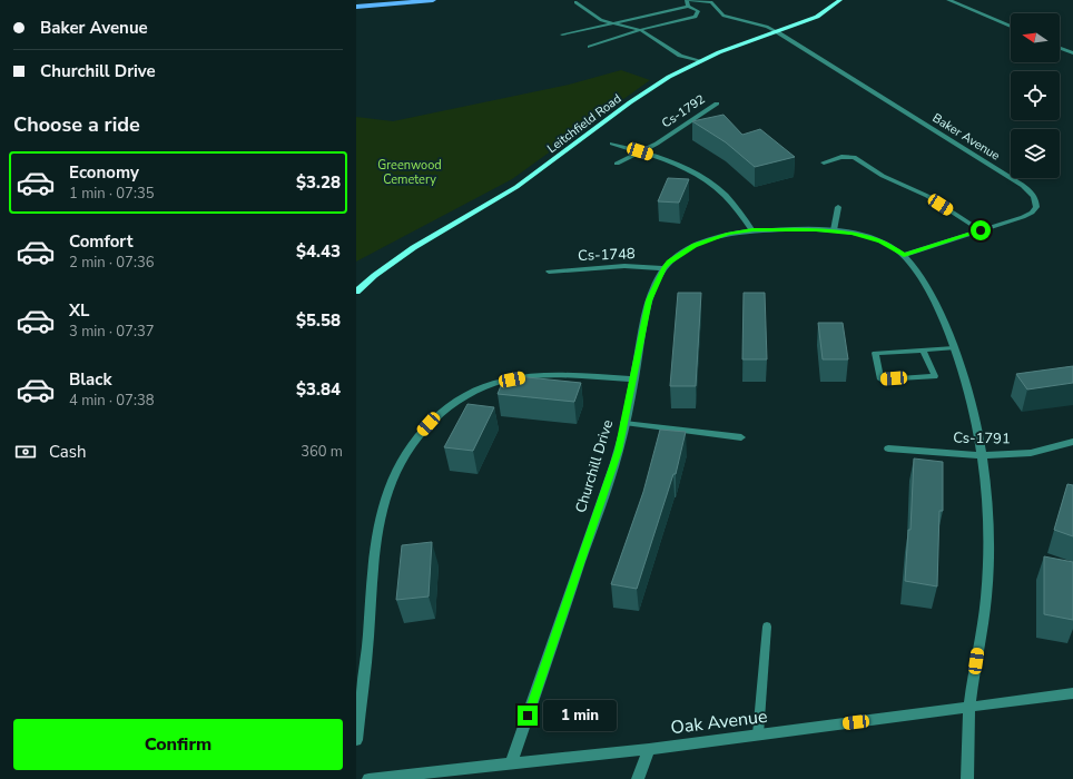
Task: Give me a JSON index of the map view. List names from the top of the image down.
{
  "streets": {
    "street": [
      "Cs-1792",
      "Leitchfield Road",
      "Baker Avenue",
      "Cs-1748",
      "Cs-1791",
      "Churchill Drive",
      "Oak Avenue"
    ]
  },
  "crossings": [
    ["Leitchfield Road", "Baker Avenue"],
    ["Baker Avenue", "Churchill Drive"],
    ["Cs-1748", "Churchill Drive"],
    ["Churchill Drive", "Oak Avenue"]
  ],
  "parks": ["Greenwood Cemetery"],
  "north": "left",
  "page": {
    "banner": ["Baker Avenue", "Churchill Drive"],
    "heading": "Choose a ride",
    "list": [
      {
        "name": "Economy",
        "note": "1 min · 07:35",
        "value": "$3.28"
      },
      {
        "name": "Comfort",
        "note": "2 min · 07:36",
        "value": "$4.43"
      },
      {
        "name": "XL",
        "note": "3 min · 07:37",
        "value": "$5.58"
      },
      {
        "name": "Black",
        "note": "4 min · 07:38",
        "value": "$3.84"
      }
    ],
    "pay": ["Cash", "360 m"],
    "bubble": "1 min",
    "buttons": "Confirm"
  }
}
